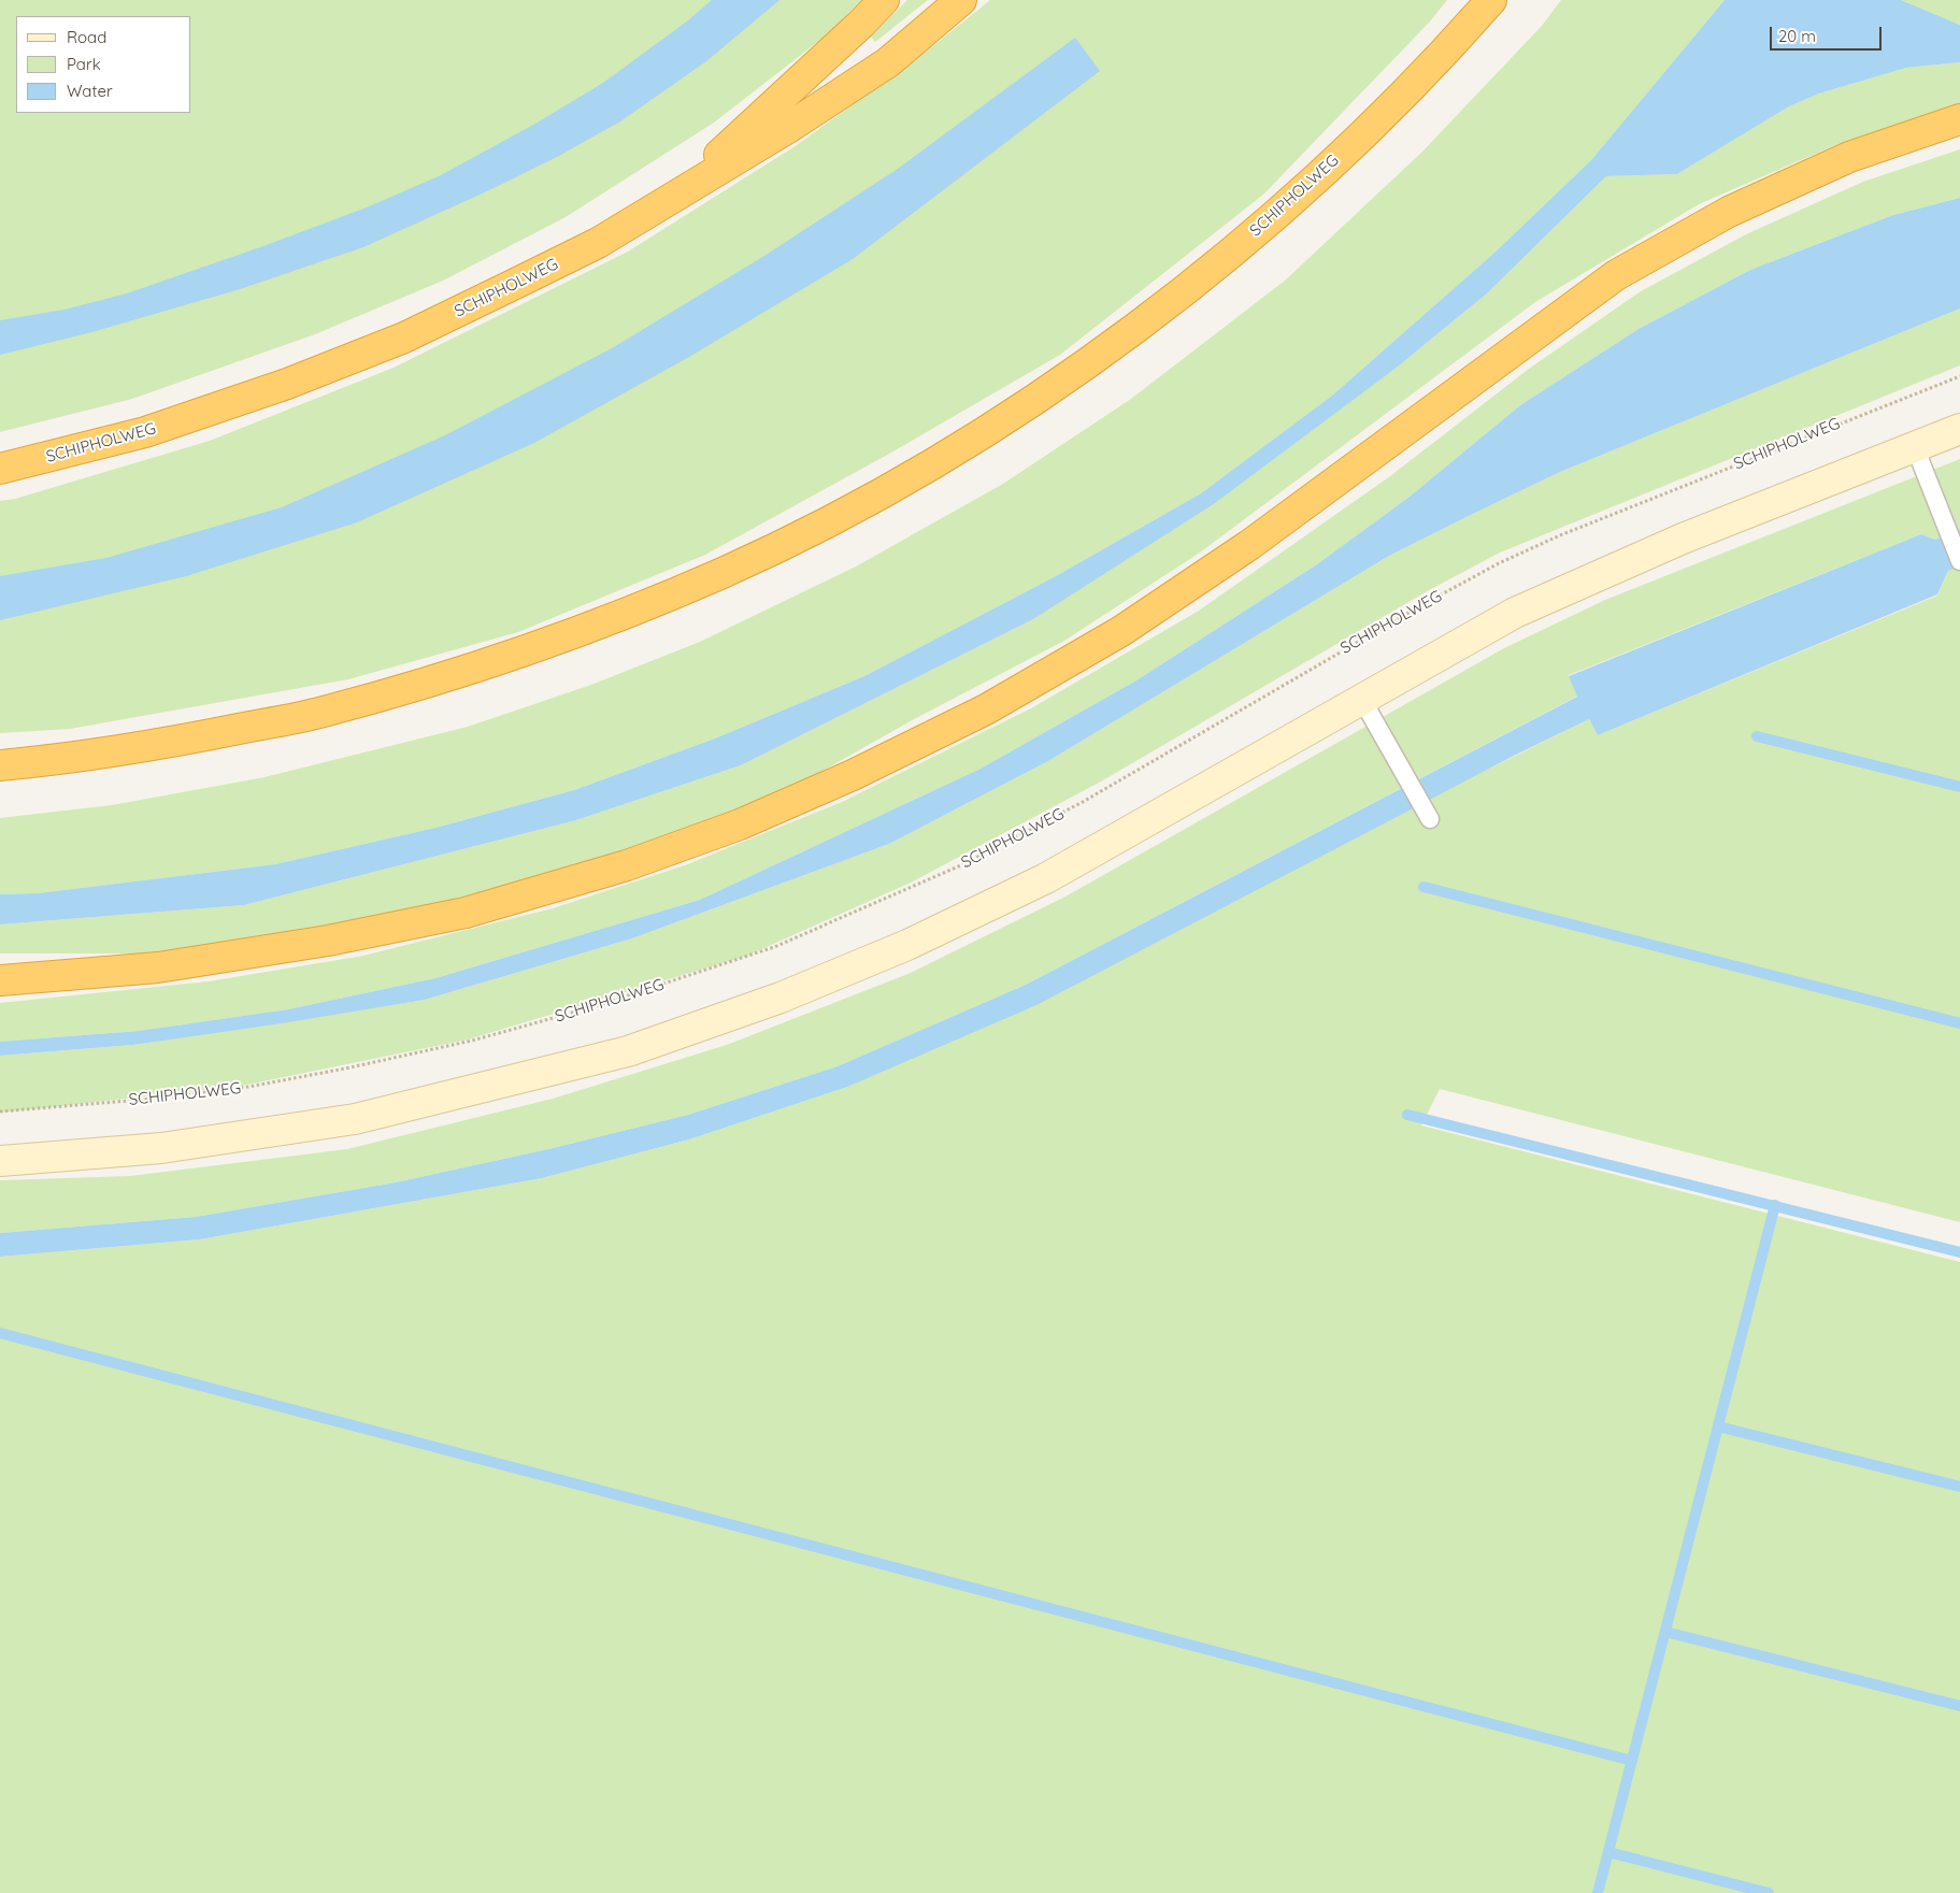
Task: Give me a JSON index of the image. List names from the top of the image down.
{
  "streets": {
    "highway": ["SCHIPHOLWEG"]
  },
  "legend": ["Road", "Park", "Water"],
  "scale_bar": "20 m"
}
